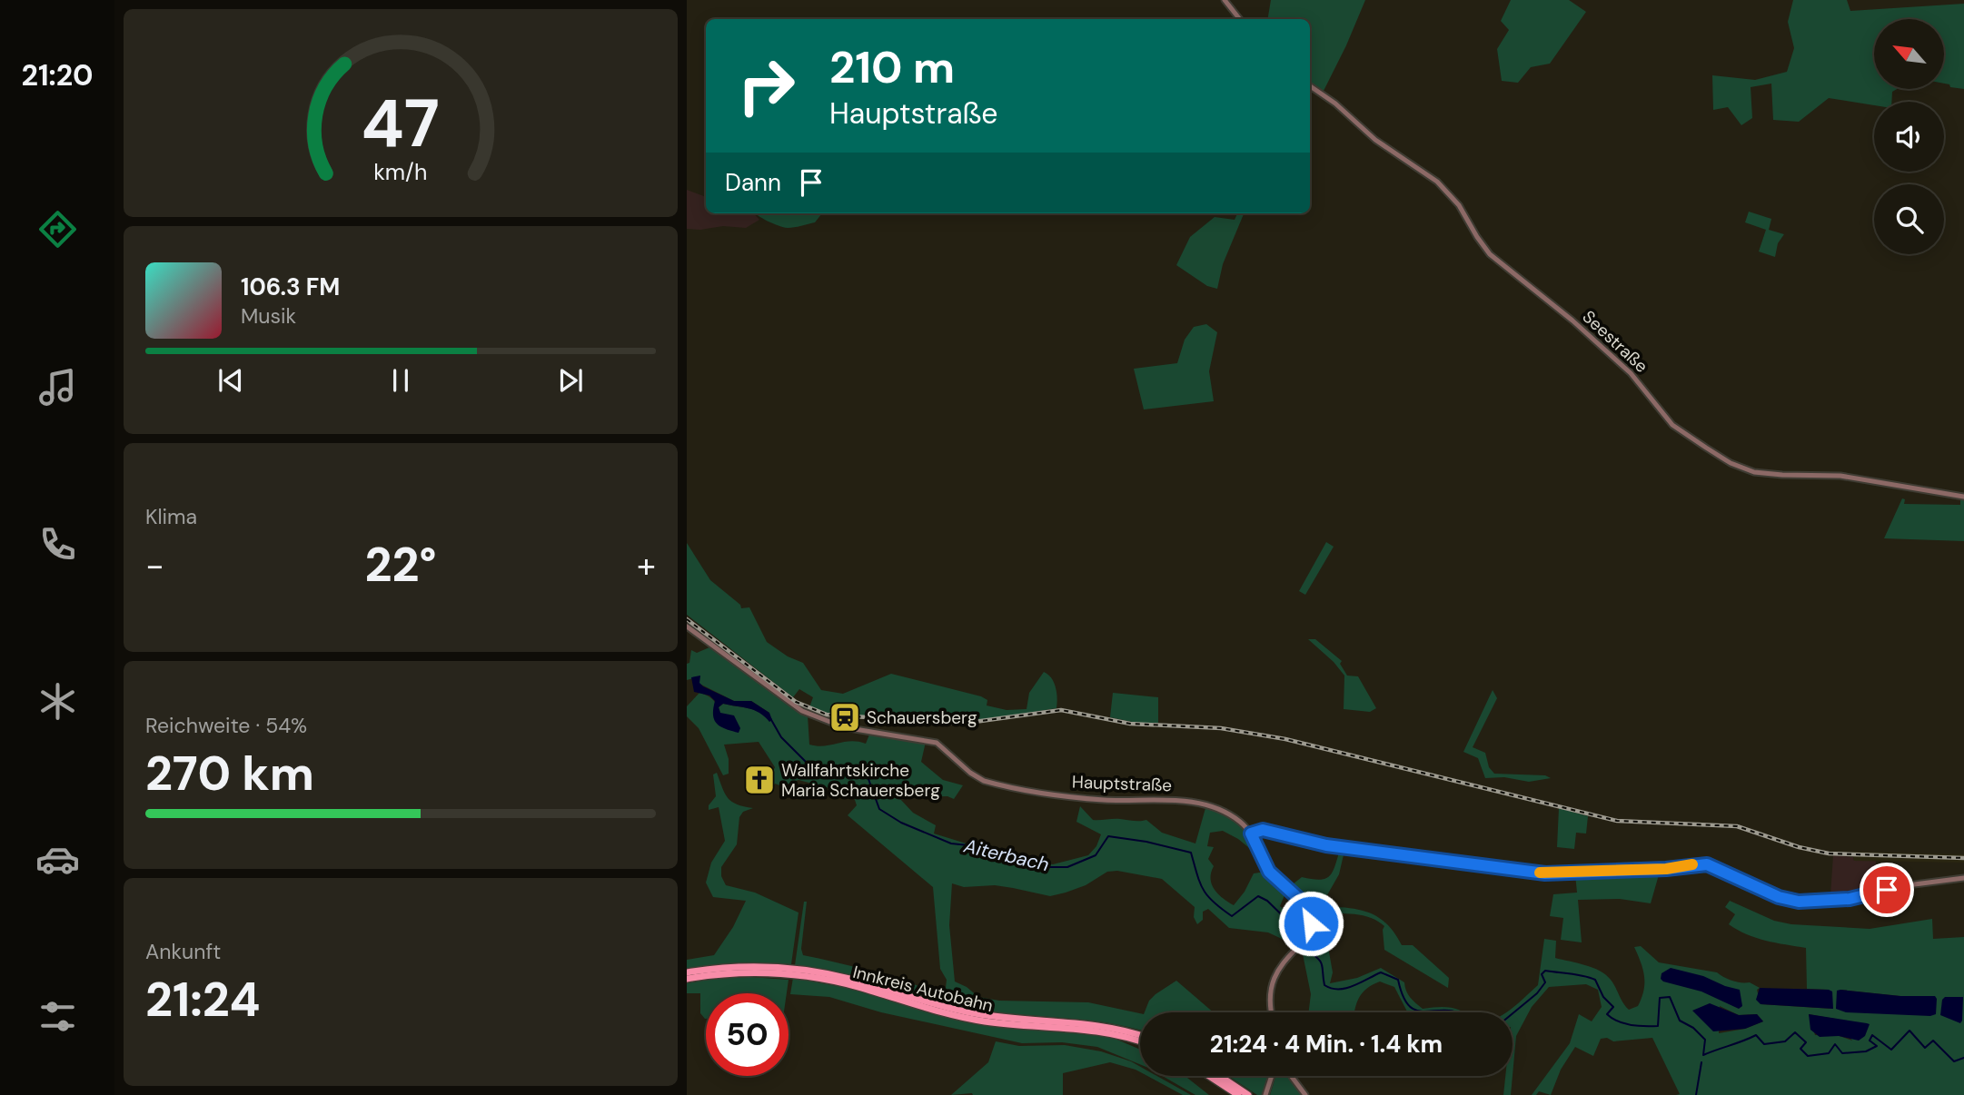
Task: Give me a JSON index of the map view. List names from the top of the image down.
{
  "streets": {
    "highway": ["Innkreis Autobahn"],
    "street": ["Seestraße", "Hauptstraße"]
  },
  "water": ["Aiterbach"],
  "places": {
    "station": ["Schauersberg"],
    "church": ["Wallfahrtskirche Maria Schauersberg"]
  },
  "north": "top left",
  "page": {
    "tabs": "21:20",
    "turn": ["210 m", "Hauptstraße"],
    "then": "Dann",
    "song": ["106.3 FM", "Musik"],
    "tile": [
      "Klima",
      ["Reichweite · 54%", "270 km"],
      ["Ankunft", "21:24"]
    ],
    "heat": ["−", "22°", "+"],
    "limit": "50",
    "trip": "21:24 · 4 Min. · 1.4 km",
    "gauge": ["47", "km/h"]
  }
}
